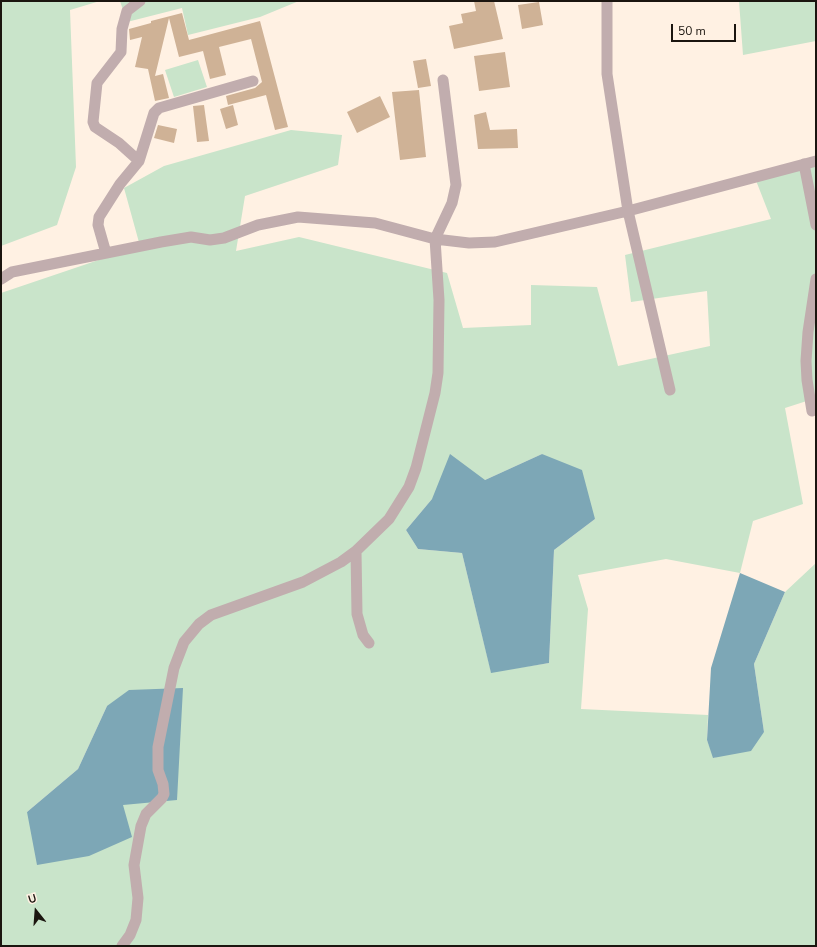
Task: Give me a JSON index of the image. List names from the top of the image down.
{
  "scale_bar": "50 m",
  "north": "top"
}
